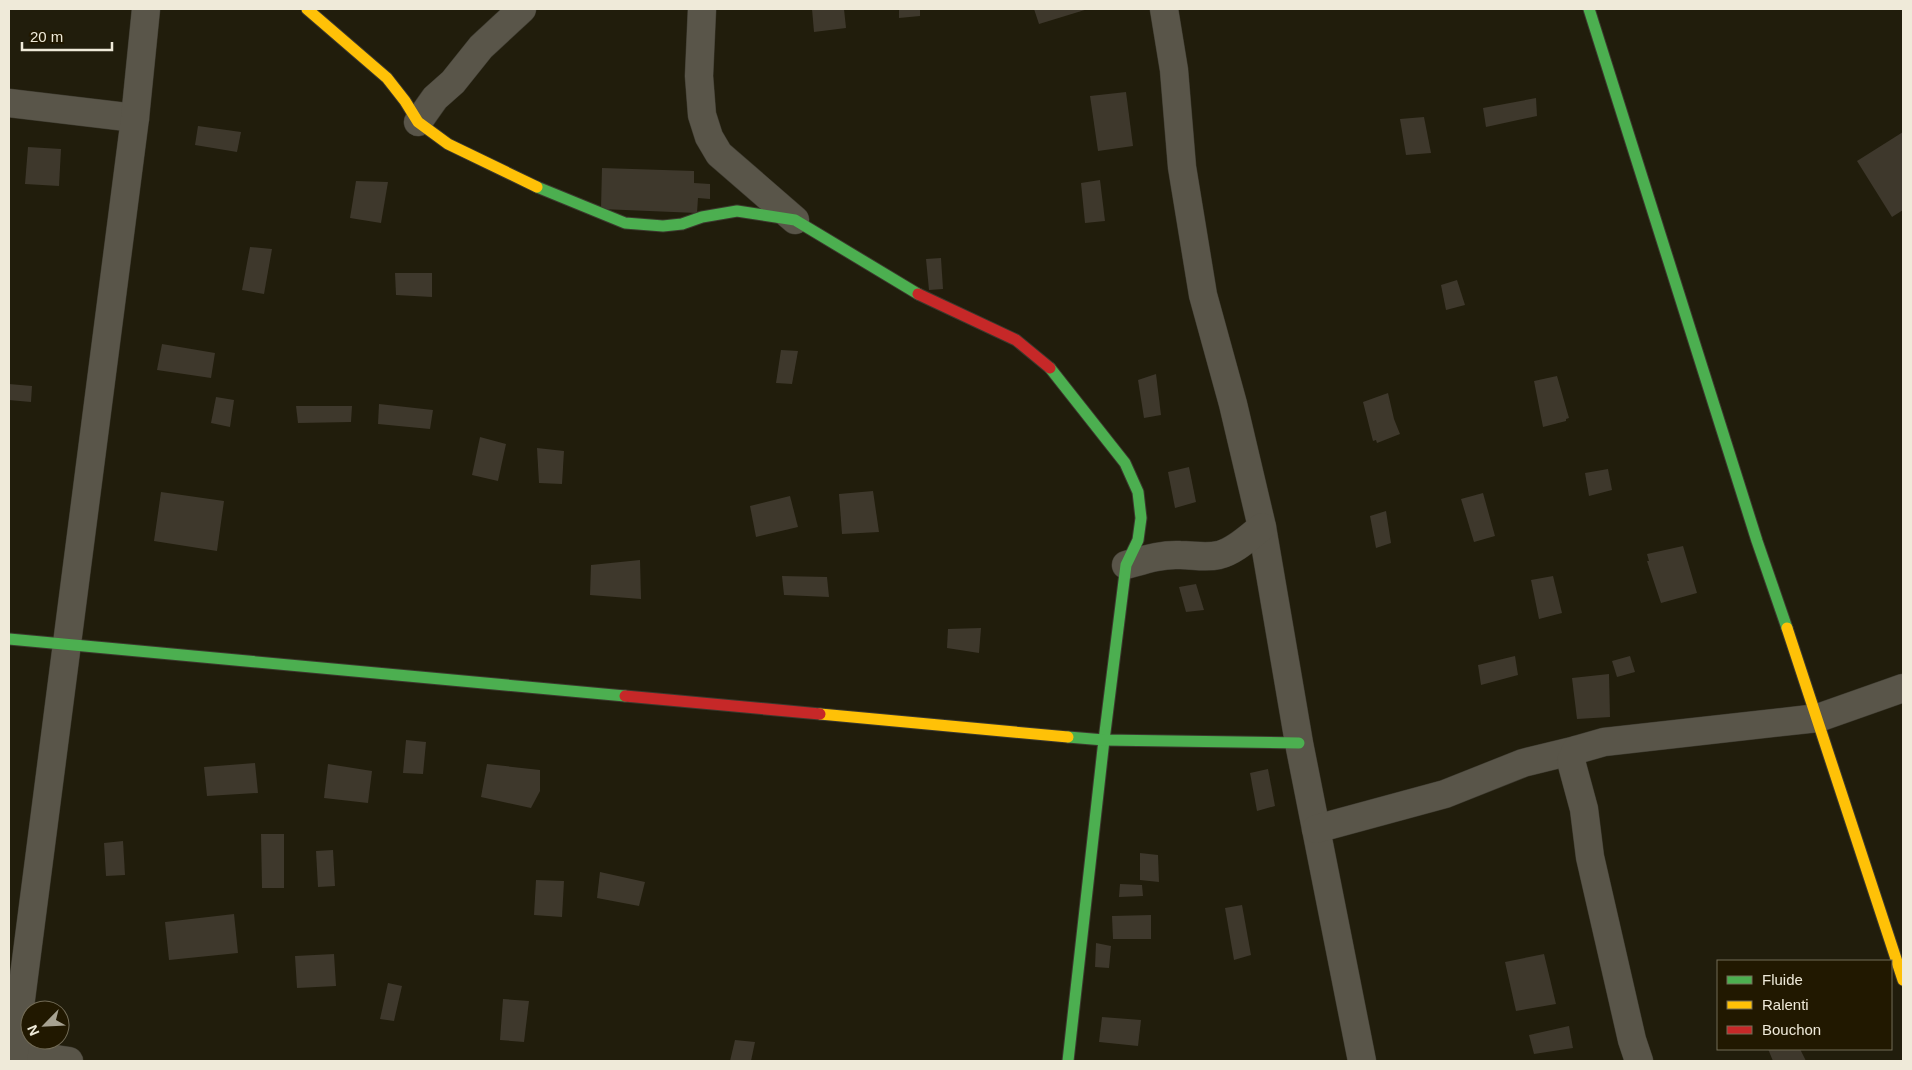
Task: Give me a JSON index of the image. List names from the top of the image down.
{
  "legend": ["Fluide", "Ralenti", "Bouchon"],
  "scale_bar": "20 m",
  "north": "bottom left"
}
